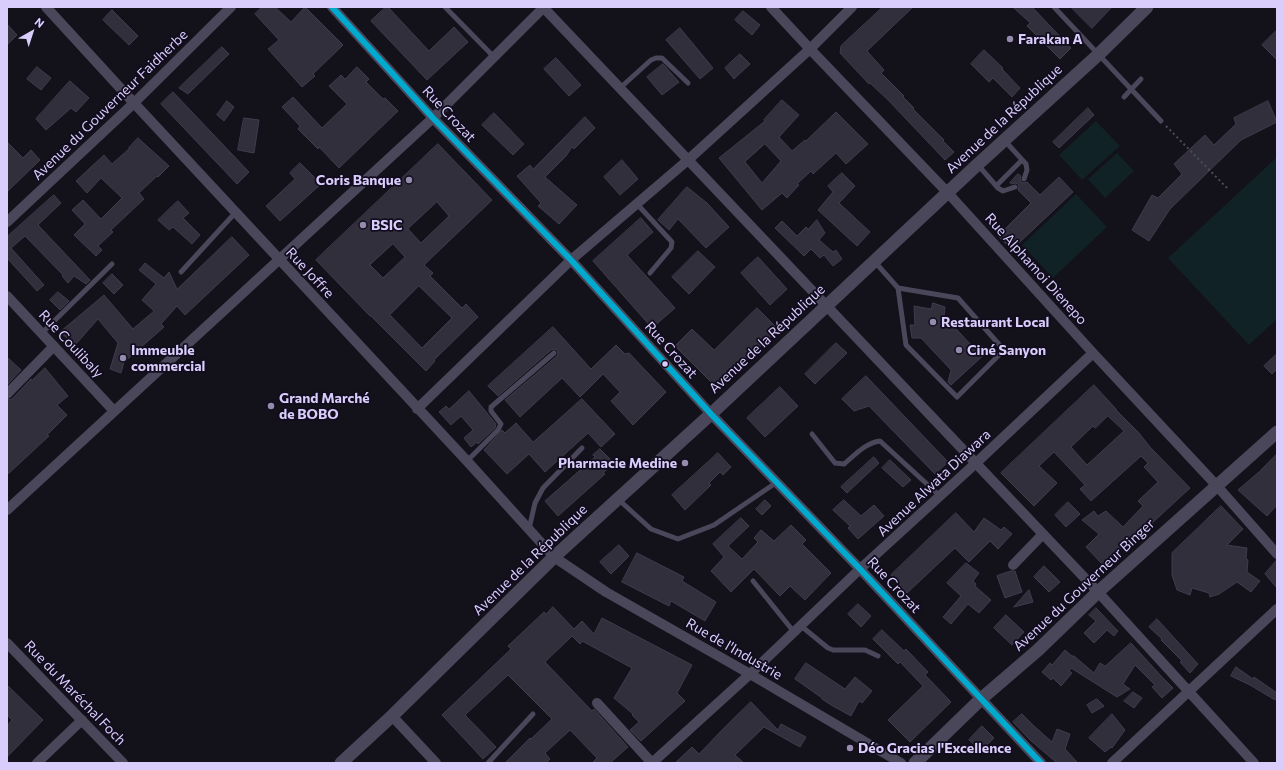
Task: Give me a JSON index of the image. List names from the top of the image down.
{
  "streets": {
    "street": [
      "Avenue du Gouverneur Faidherbe",
      "Rue Crozat",
      "Avenue de la République",
      "Rue Alphamoi Dienepo",
      "Rue Joffre",
      "Rue Coulibaly",
      "Avenue Alwata Diawara",
      "Avenue du Gouverneur Binger",
      "Rue de l'Industrie",
      "Rue du Maréchal Foch"
    ]
  },
  "crossings": [
    ["Avenue du Gouverneur Faidherbe", "Rue Joffre"],
    ["Rue Crozat", "Avenue de la République"],
    ["Rue Crozat", "Avenue Alwata Diawara"],
    ["Rue Crozat", "Avenue du Gouverneur Binger"],
    ["Avenue de la République", "Rue Alphamoi Dienepo"],
    ["Avenue de la République", "Rue Joffre"],
    ["Avenue de la République", "Rue de l'Industrie"],
    ["Rue Alphamoi Dienepo", "Avenue Alwata Diawara"],
    ["Rue Alphamoi Dienepo", "Avenue du Gouverneur Binger"],
    ["Rue Joffre", "Rue de l'Industrie"],
    ["Avenue Alwata Diawara", "Rue de l'Industrie"]
  ],
  "places": [
    "Farakan A",
    "Coris Banque",
    "BSIC",
    "Restaurant Local",
    "Ciné Sanyon",
    "Immeuble commercial",
    "Grand Marché de BOBO",
    "Pharmacie Medine",
    "Déo Gracias l'Excellence"
  ],
  "north": "top right"
}
